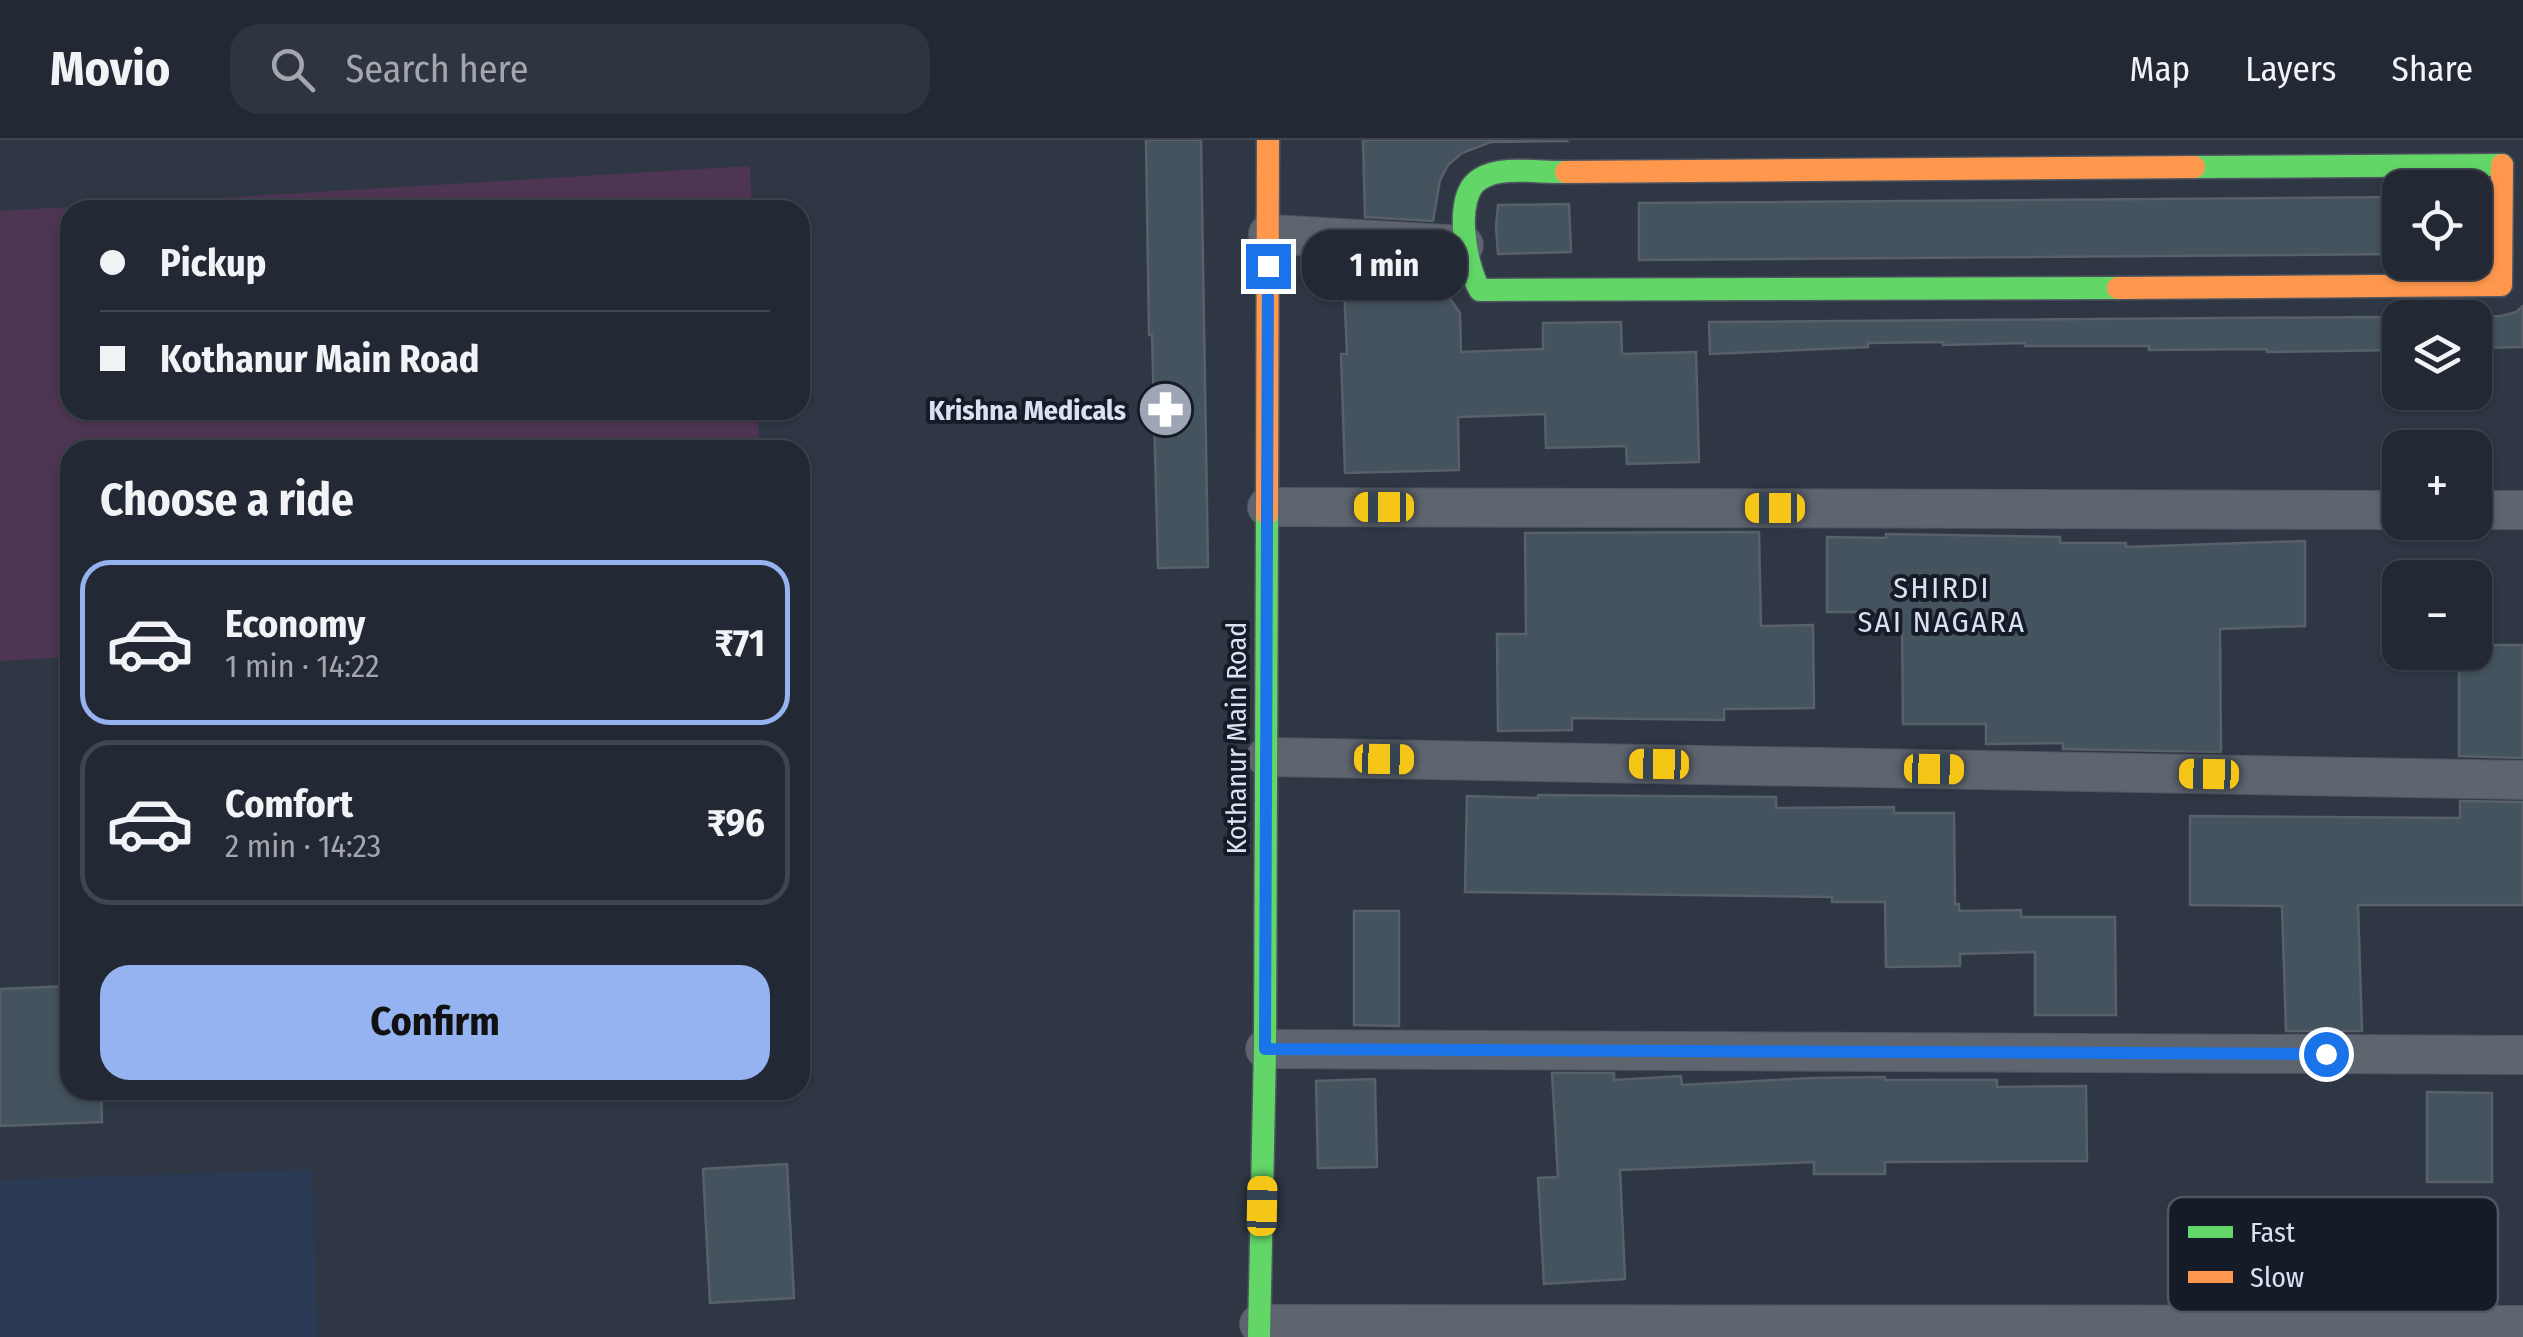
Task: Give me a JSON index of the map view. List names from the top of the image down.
{
  "streets": {
    "street": ["Kothanur Main Road"]
  },
  "districts": ["SHIRDI SAI NAGARA"],
  "places": {
    "pharmacy": ["Krishna Medicals"]
  },
  "legend": ["Fast", "Slow"],
  "page": {
    "header": "Movio",
    "search": "Search here",
    "nav": ["Map", "Layers", "Share"],
    "map_buttons": ["+", "−"],
    "banner": ["Pickup", "Kothanur Main Road"],
    "bubble": "1 min",
    "heading": "Choose a ride",
    "list": [
      {
        "name": "Economy",
        "note": "1 min · 14:22",
        "value": "₹71"
      },
      {
        "name": "Comfort",
        "note": "2 min · 14:23",
        "value": "₹96"
      }
    ],
    "buttons": "Confirm"
  }
}
